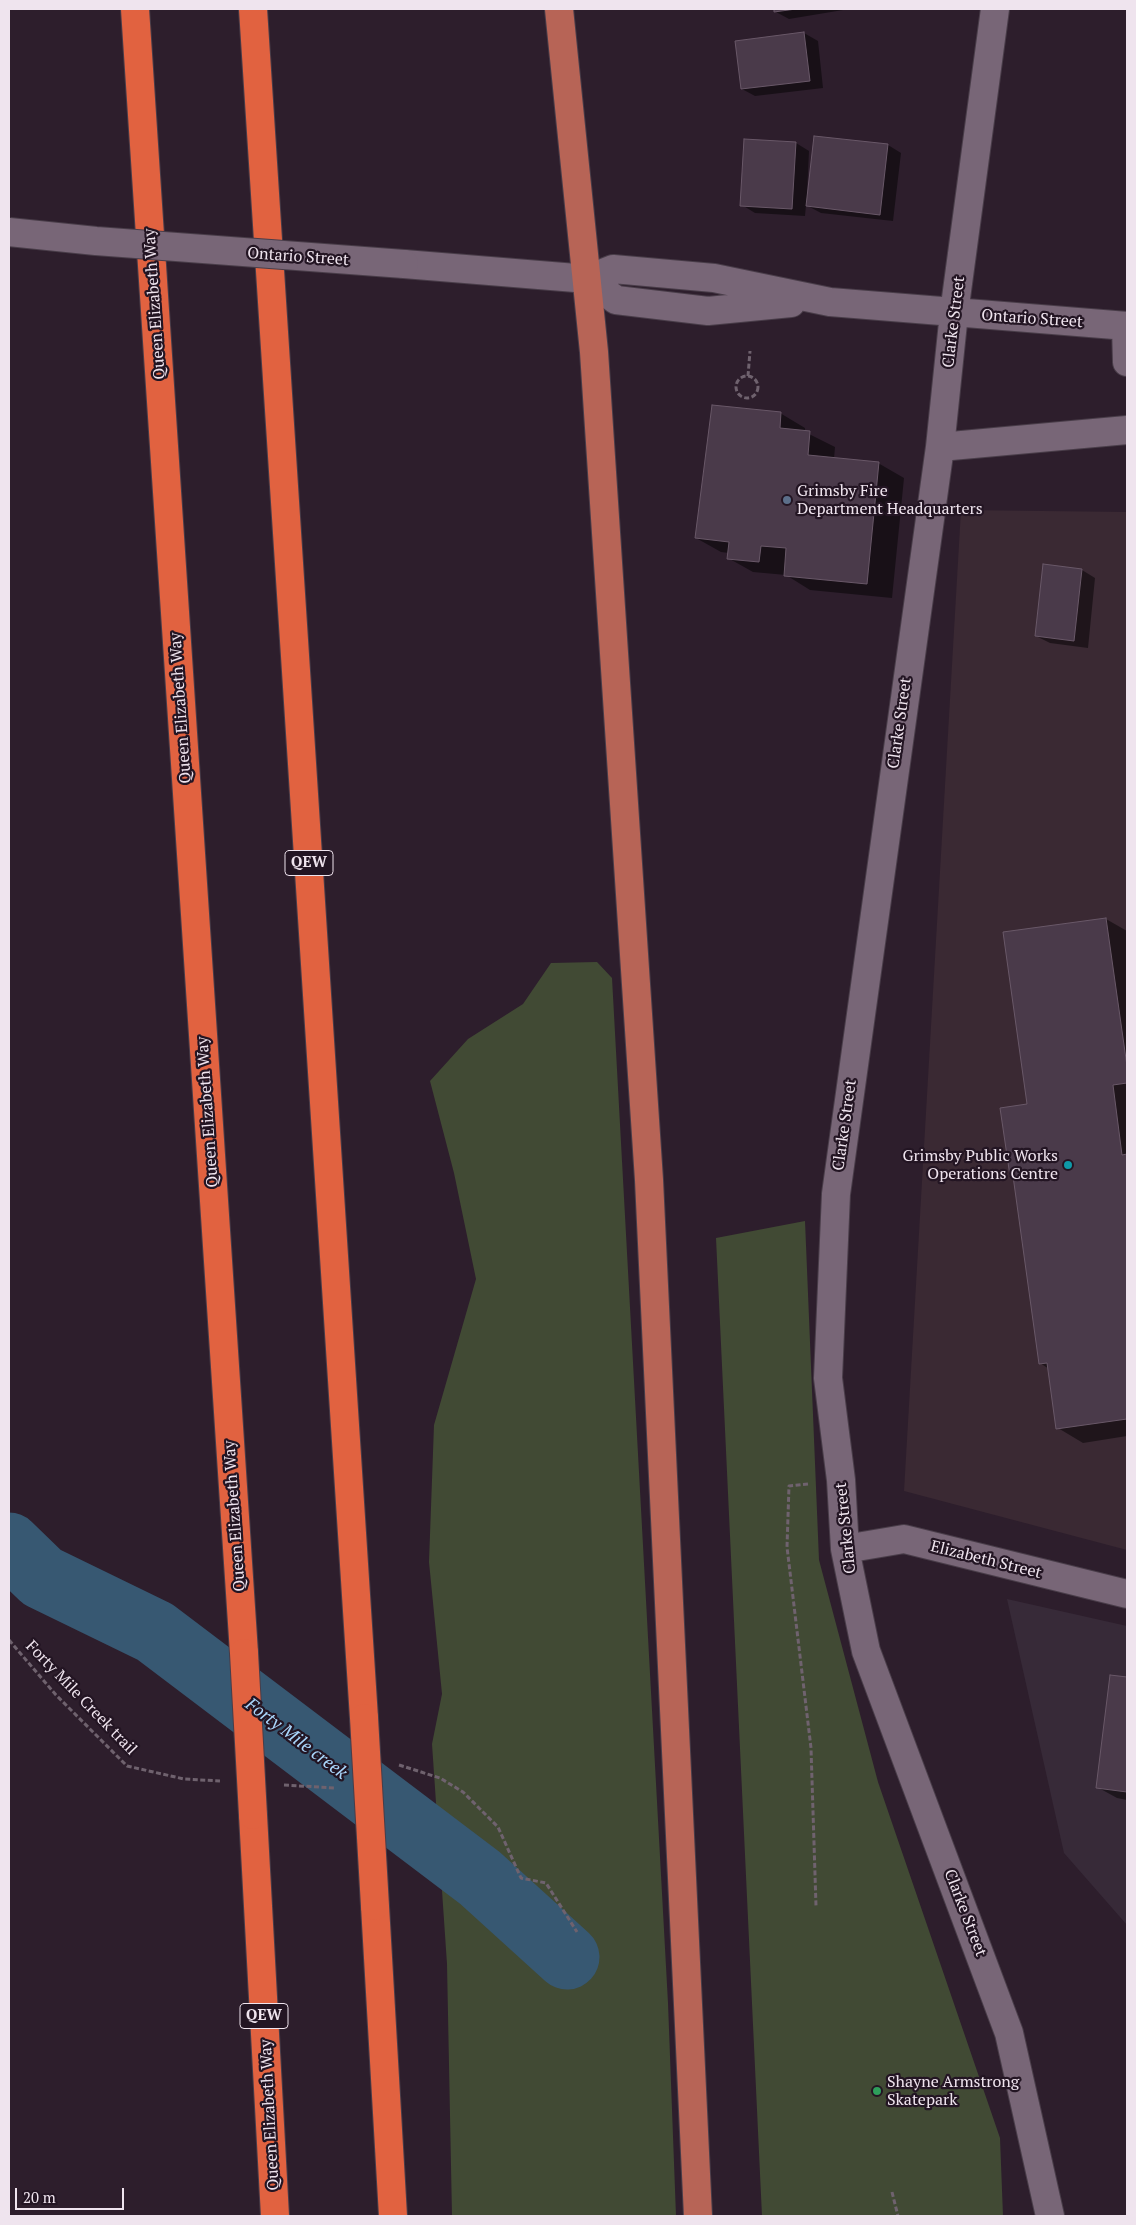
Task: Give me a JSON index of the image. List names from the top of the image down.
{
  "streets": {
    "highway": ["Queen Elizabeth Way", "QEW"],
    "street": ["Ontario Street", "Clarke Street", "Elizabeth Street"],
    "path": ["Forty Mile Creek trail"]
  },
  "crossings": [
    ["Ontario Street", "Clarke Street"],
    ["Clarke Street", "Elizabeth Street"]
  ],
  "water": ["Forty Mile creek"],
  "places": ["Grimsby Fire Department Headquarters", "Grimsby Public Works Operations Centre", "Shayne Armstrong Skatepark"],
  "scale_bar": "20 m"
}
